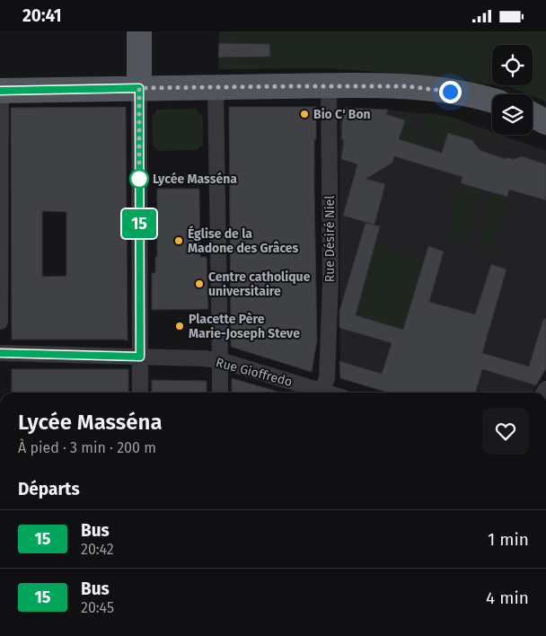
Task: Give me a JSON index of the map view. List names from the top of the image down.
{
  "streets": {
    "street": ["Rue Désiré Niel", "Rue Gioffredo"]
  },
  "crossings": [
    ["Rue Désiré Niel", "Rue Gioffredo"]
  ],
  "places": [
    "Bio C' Bon",
    "Lycée Masséna",
    "Église de la Madone des Grâces",
    "Centre catholique universitaire",
    "Placette Père Marie-Joseph Steve"
  ],
  "lines": ["bus line 15"],
  "page": {
    "status": "20:41",
    "on_map": "15",
    "heading": [
      ["Lycée Masséna", "À pied · 3 min · 200 m"],
      "Départs"
    ],
    "list": [
      {
        "mark": "15",
        "name": "Bus",
        "note": "20:42",
        "value": "1 min"
      },
      {
        "mark": "15",
        "name": "Bus",
        "note": "20:45",
        "value": "4 min"
      }
    ]
  }
}
